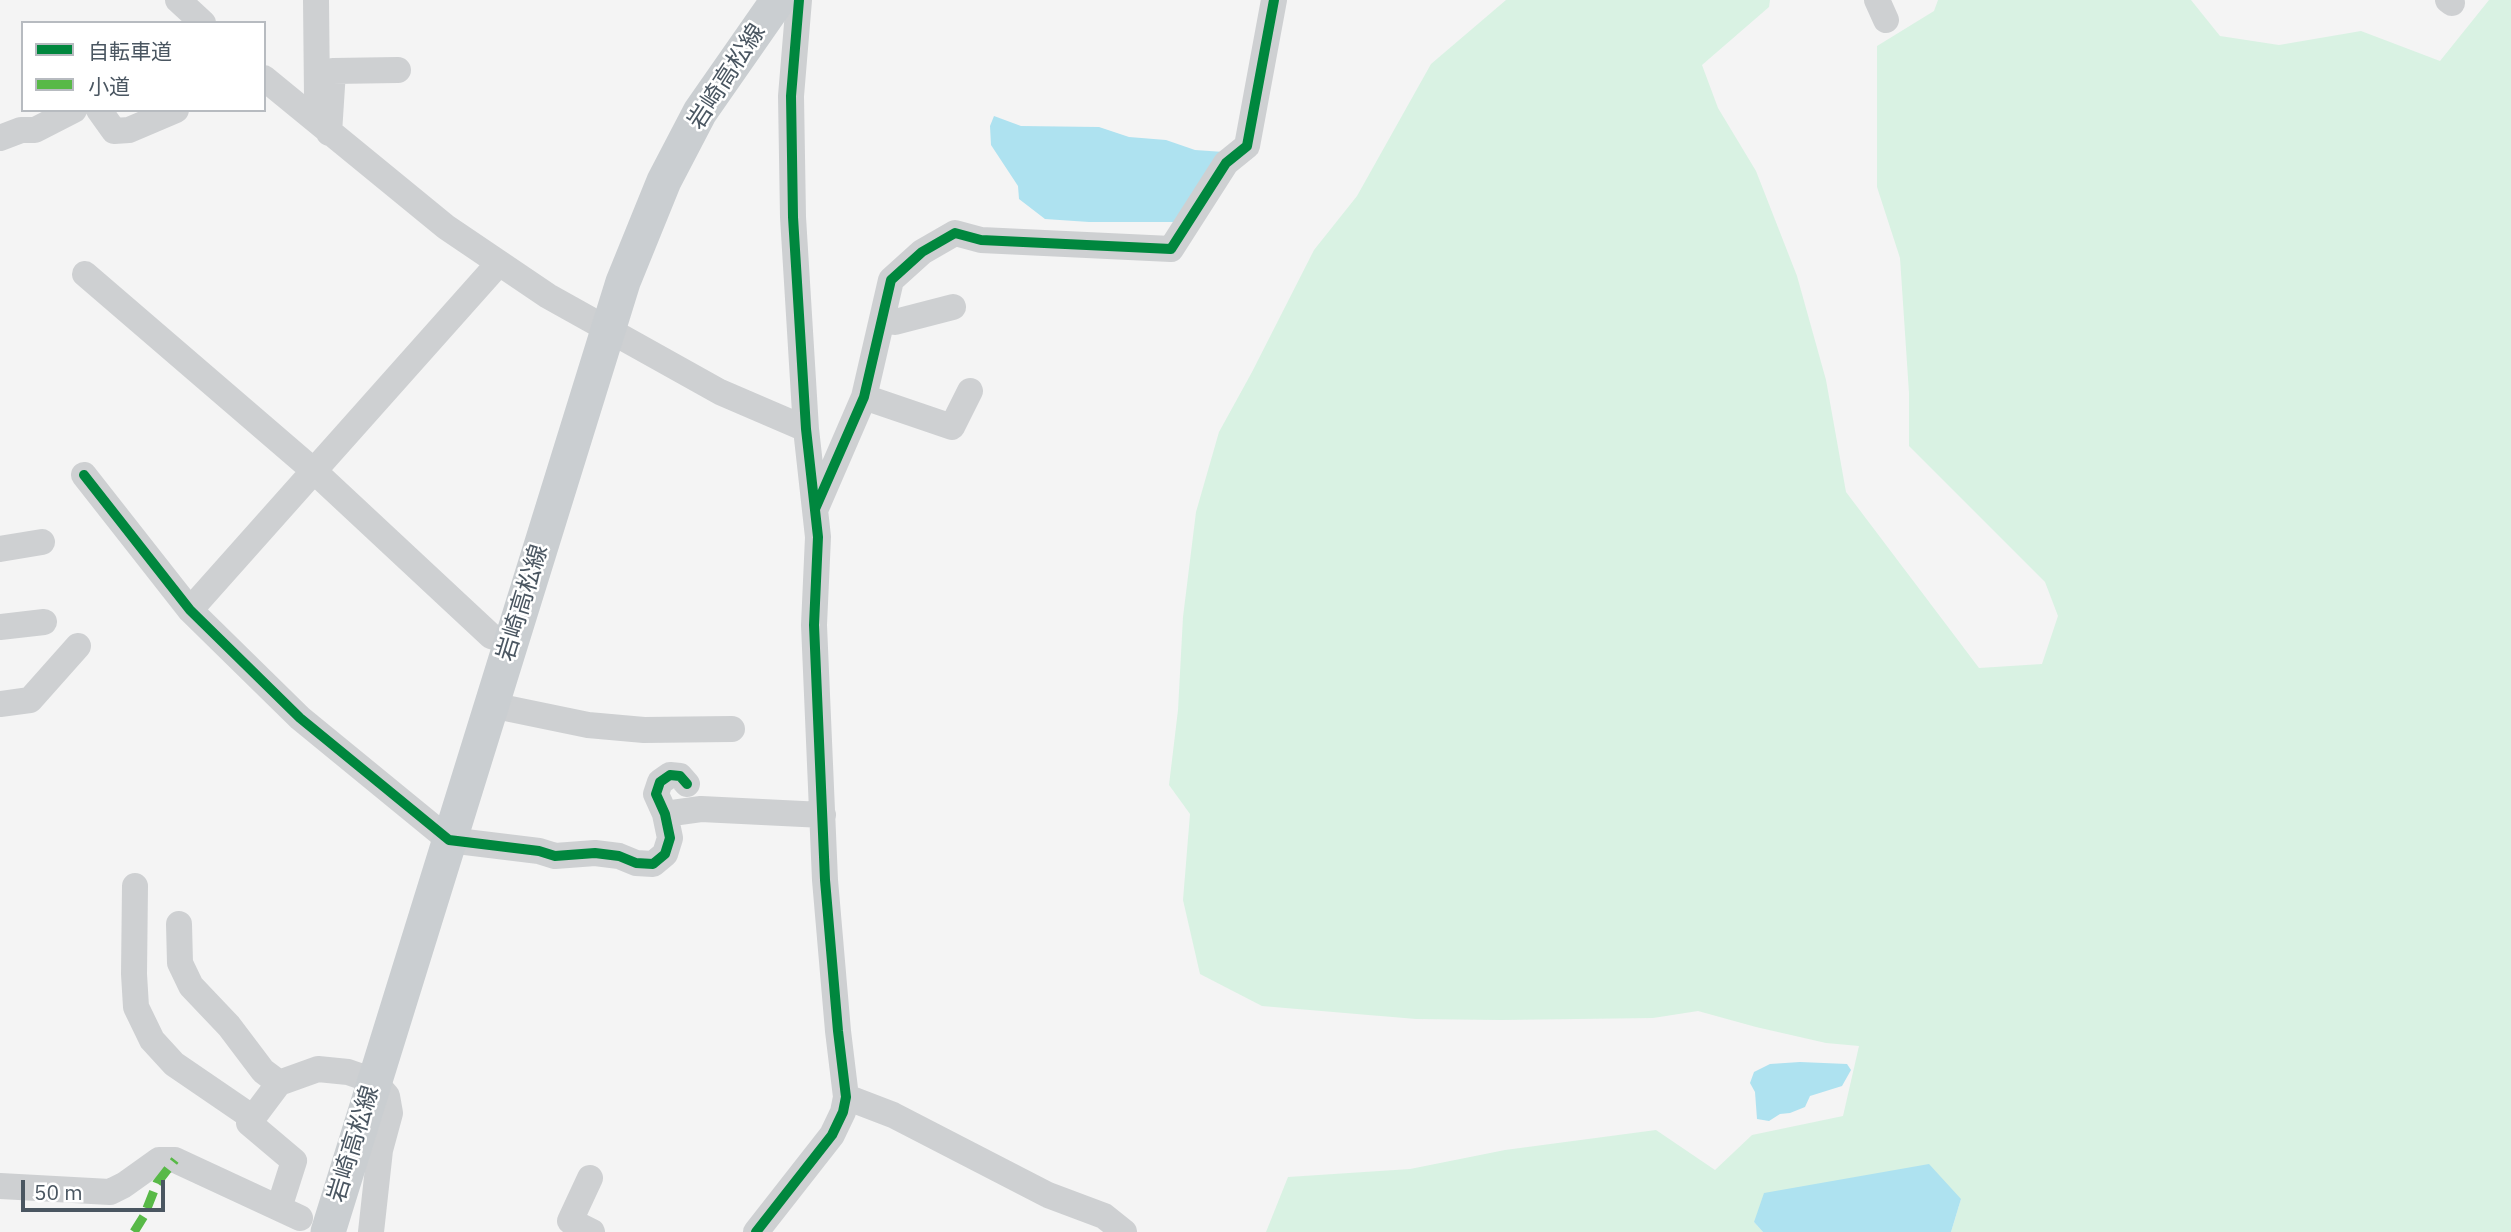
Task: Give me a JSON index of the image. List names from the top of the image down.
{
  "streets": {
    "main road": ["岩崎高松線"]
  },
  "legend": ["自転車道", "小道"],
  "scale_bar": "50 m"
}
